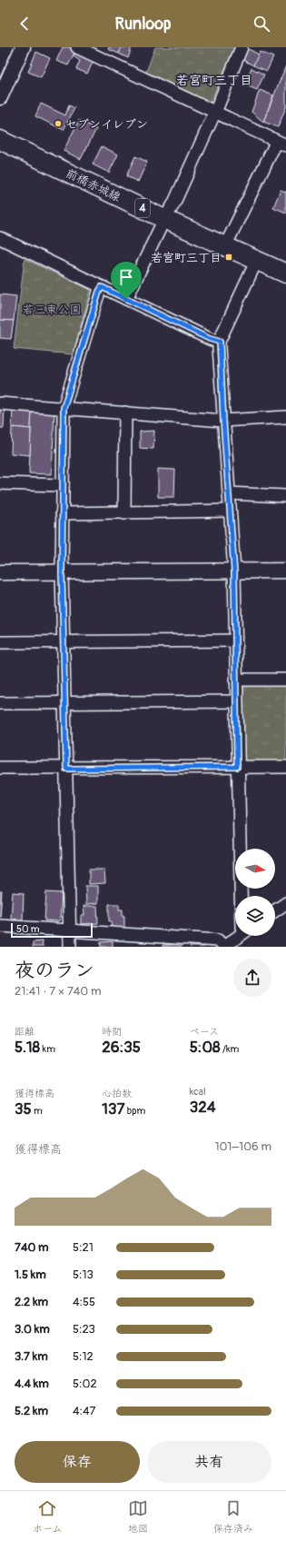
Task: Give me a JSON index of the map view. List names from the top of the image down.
{
  "streets": {
    "main road": ["前橋赤城線", "4"]
  },
  "districts": ["若宮町三丁目"],
  "parks": ["若三東公園"],
  "places": {
    "other": ["セブンイレブン"],
    "transit": ["若宮町三丁目"]
  },
  "scale_bar": "50 m",
  "north": "right",
  "page": {
    "header": "Runloop",
    "scale": "50 m",
    "heading": ["夜のラン", "21:41 · 7 × 740 m"],
    "stats": [
      ["距離", "5.18 km"],
      ["時間", "26:35"],
      ["ペース", "5:08 /km"],
      ["獲得標高", "35 m"],
      ["心拍数", "137 bpm"],
      ["kcal", "324"]
    ],
    "chart": ["獲得標高", "101–106 m"],
    "list": [
      {
        "name": "740 m",
        "note": "5:21"
      },
      {
        "name": "1.5 km",
        "note": "5:13"
      },
      {
        "name": "2.2 km",
        "note": "4:55"
      },
      {
        "name": "3.0 km",
        "note": "5:23"
      },
      {
        "name": "3.7 km",
        "note": "5:12"
      },
      {
        "name": "4.4 km",
        "note": "5:02"
      },
      {
        "name": "5.2 km",
        "note": "4:47"
      }
    ],
    "buttons": ["保存", "共有"],
    "tabs": ["ホーム", "地図", "保存済み"]
  }
}
